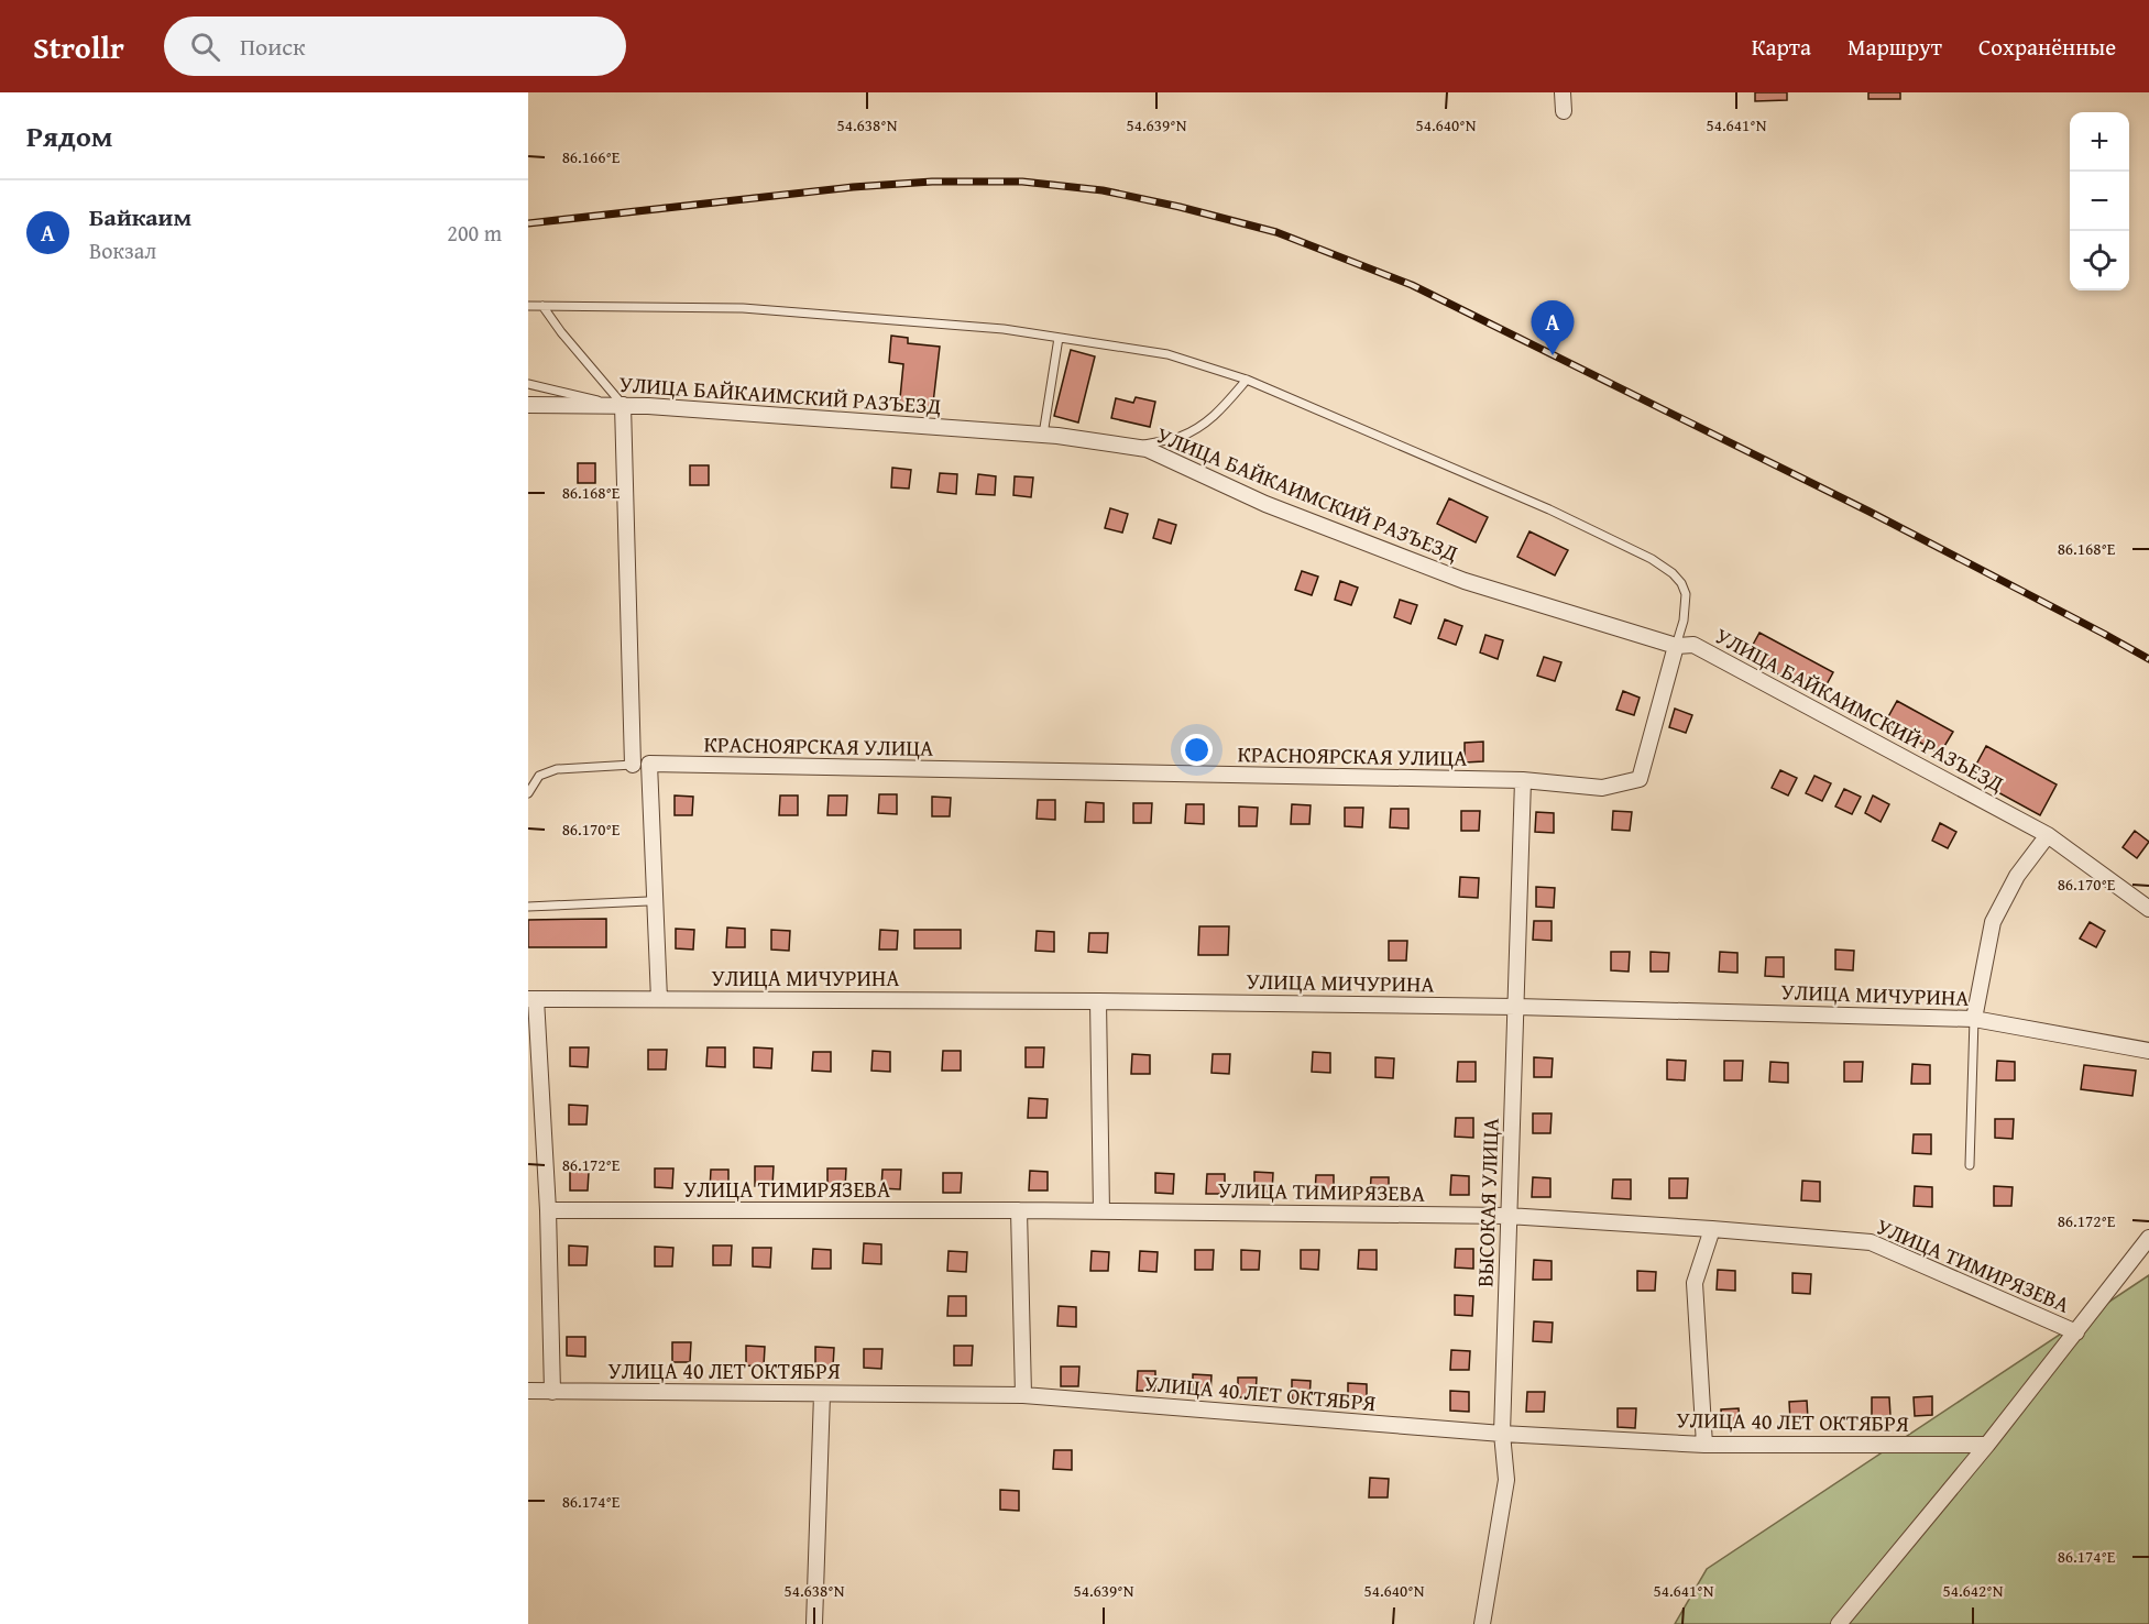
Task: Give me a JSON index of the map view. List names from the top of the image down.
{
  "streets": {
    "street": [
      "УЛИЦА БАЙКАИМСКИЙ РАЗЪЕЗД",
      "КРАСНОЯРСКАЯ УЛИЦА",
      "УЛИЦА МИЧУРИНА",
      "УЛИЦА ТИМИРЯЗЕВА",
      "ВЫСОКАЯ УЛИЦА",
      "УЛИЦА 40 ЛЕТ ОКТЯБРЯ"
    ]
  },
  "crossings": [
    ["УЛИЦА БАЙКАИМСКИЙ РАЗЪЕЗД", "КРАСНОЯРСКАЯ УЛИЦА"],
    ["КРАСНОЯРСКАЯ УЛИЦА", "ВЫСОКАЯ УЛИЦА"],
    ["УЛИЦА МИЧУРИНА", "ВЫСОКАЯ УЛИЦА"],
    ["УЛИЦА ТИМИРЯЗЕВА", "ВЫСОКАЯ УЛИЦА"],
    ["ВЫСОКАЯ УЛИЦА", "УЛИЦА 40 ЛЕТ ОКТЯБРЯ"]
  ],
  "page": {
    "header": "Strollr",
    "search": "Поиск",
    "nav": ["Карта", "Маршрут", "Сохранённые"],
    "heading": "Рядом",
    "map_buttons": ["+", "−"],
    "list": [
      {
        "mark": "A",
        "name": "Байкаим",
        "note": "Вокзал",
        "value": "200 m"
      }
    ],
    "pins": "A"
  },
  "coordinates": [
    "54.638°N",
    "54.639°N",
    "54.640°N",
    "54.641°N",
    "86.166°E",
    "86.168°E",
    "86.170°E",
    "86.172°E",
    "86.174°E",
    "54.642°N"
  ]
}
